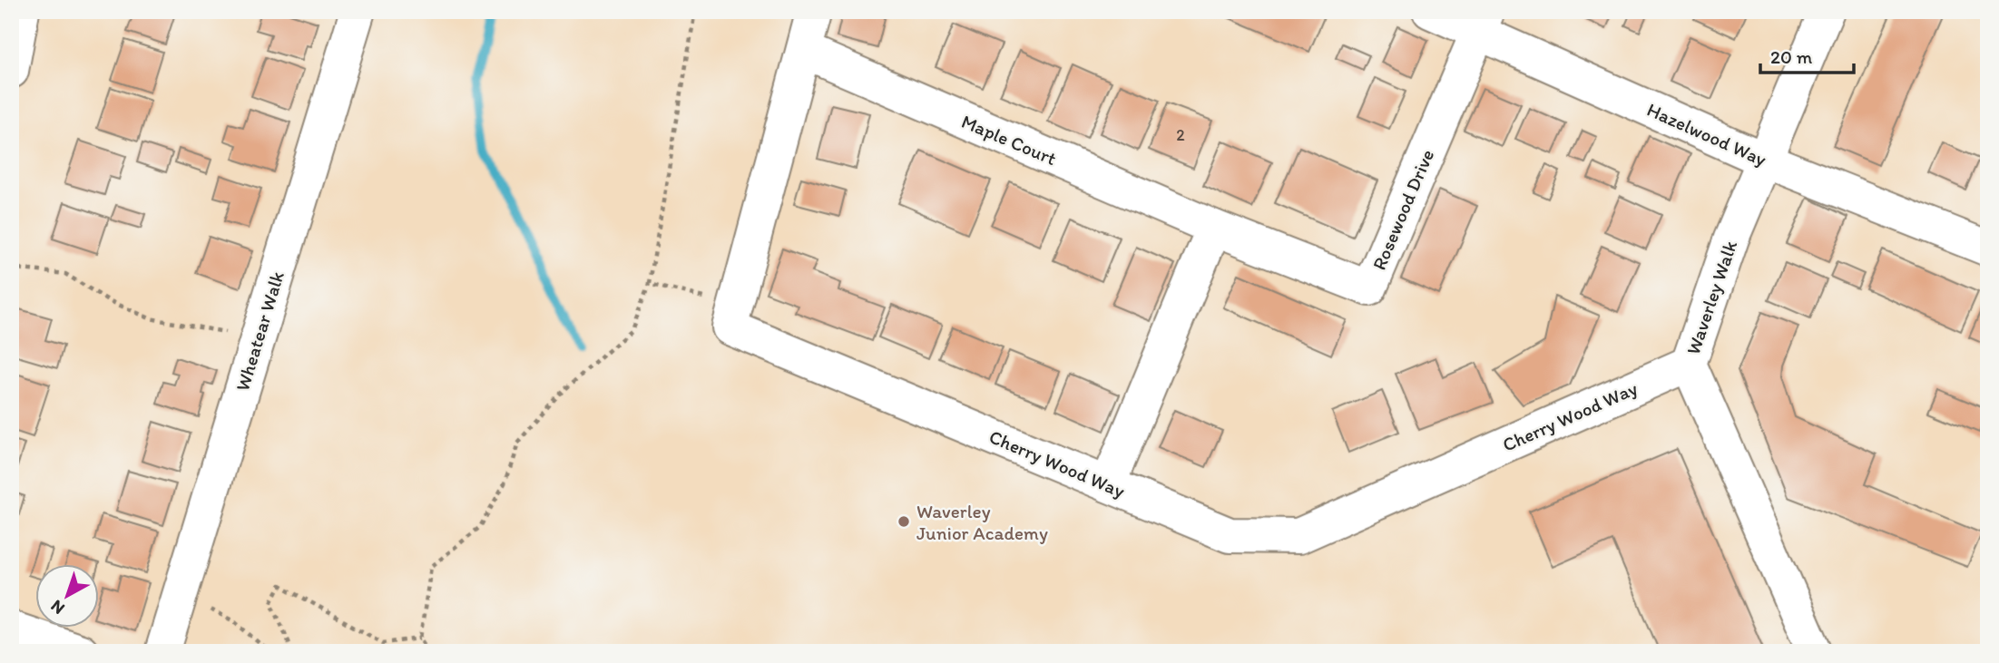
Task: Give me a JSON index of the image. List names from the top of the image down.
{
  "streets": {
    "street": [
      "Hazelwood Way",
      "Maple Court",
      "Rosewood Drive",
      "Waverley Walk",
      "Wheatear Walk",
      "Cherry Wood Way"
    ]
  },
  "crossings": [
    ["Hazelwood Way", "Rosewood Drive"],
    ["Hazelwood Way", "Waverley Walk"],
    ["Maple Court", "Rosewood Drive"],
    ["Maple Court", "Cherry Wood Way"],
    ["Waverley Walk", "Cherry Wood Way"]
  ],
  "places": ["Waverley Junior Academy"],
  "house_numbers": ["2"],
  "scale_bar": "20 m",
  "north": "bottom left"
}
